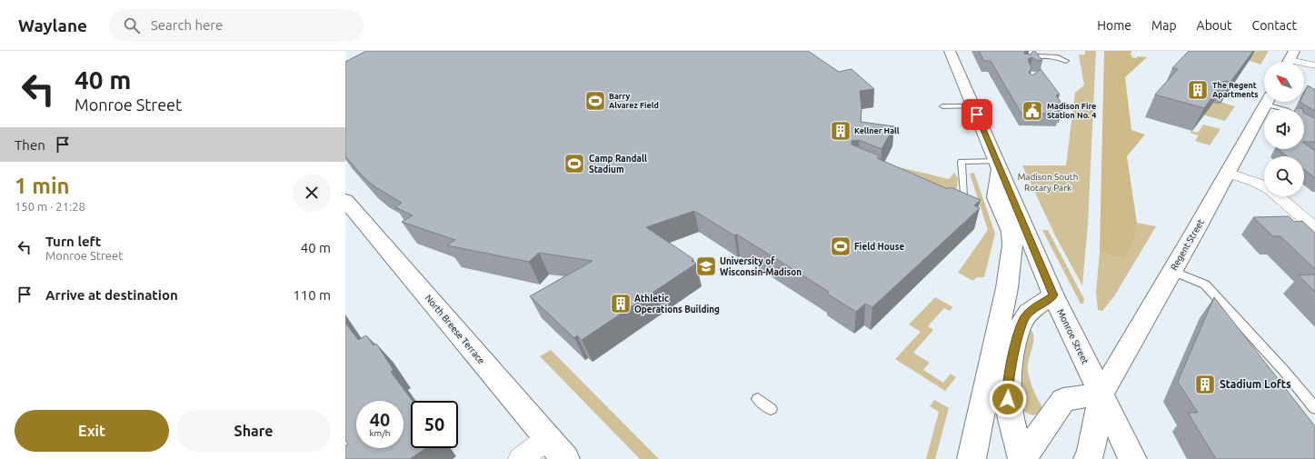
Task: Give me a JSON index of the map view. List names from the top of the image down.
{
  "streets": {
    "main road": ["Regent Street", "North Breese Terrace", "Monroe Street"]
  },
  "crossings": [
    ["Regent Street", "Monroe Street"]
  ],
  "parks": ["Madison South Rotary Park"],
  "places": {
    "building": [
      "The Regent Apartments",
      "Kellner Hall",
      "Athletic Operations Building",
      "Stadium Lofts"
    ],
    "sports": ["Barry Alvarez Field", "Camp Randall Stadium", "Field House"],
    "public building": ["Madison Fire Station No. 4"],
    "school or university": ["University of Wisconsin-Madison"]
  },
  "north": "top left",
  "page": {
    "header": "Waylane",
    "search": "Search here",
    "nav": [
      "Home",
      "Map",
      "About",
      "Contact"
    ],
    "turn": ["40 m", "Monroe Street"],
    "then": "Then",
    "heading": ["1 min", "150 m · 21:28"],
    "list": [
      {
        "name": "Turn left",
        "note": "Monroe Street",
        "value": "40 m"
      },
      {
        "name": "Arrive at destination",
        "value": "110 m"
      }
    ],
    "speed": "40 km/h",
    "limit": "50",
    "buttons": ["Exit", "Share"]
  }
}
